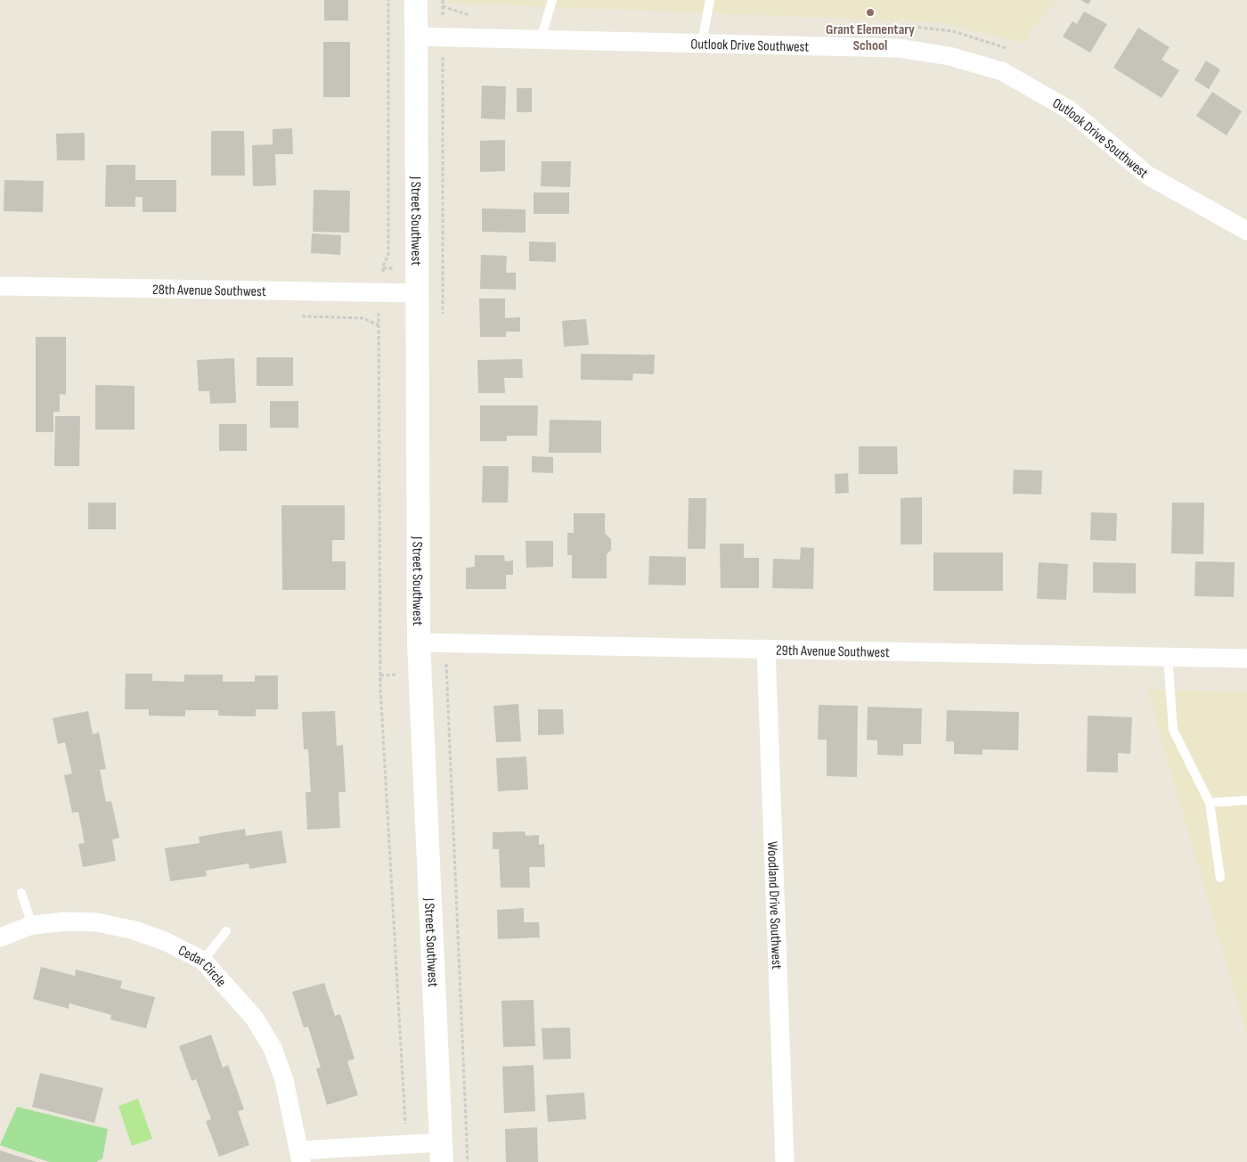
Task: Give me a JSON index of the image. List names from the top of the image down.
{
  "streets": {
    "street": [
      "Outlook Drive Southwest",
      "J Street Southwest",
      "28th Avenue Southwest",
      "29th Avenue Southwest",
      "Woodland Drive Southwest",
      "Cedar Circle"
    ]
  },
  "crossings": [
    ["Outlook Drive Southwest", "J Street Southwest"],
    ["J Street Southwest", "28th Avenue Southwest"],
    ["J Street Southwest", "29th Avenue Southwest"],
    ["J Street Southwest", "Cedar Circle"],
    ["29th Avenue Southwest", "Woodland Drive Southwest"]
  ],
  "places": ["Grant Elementary School"]
}
